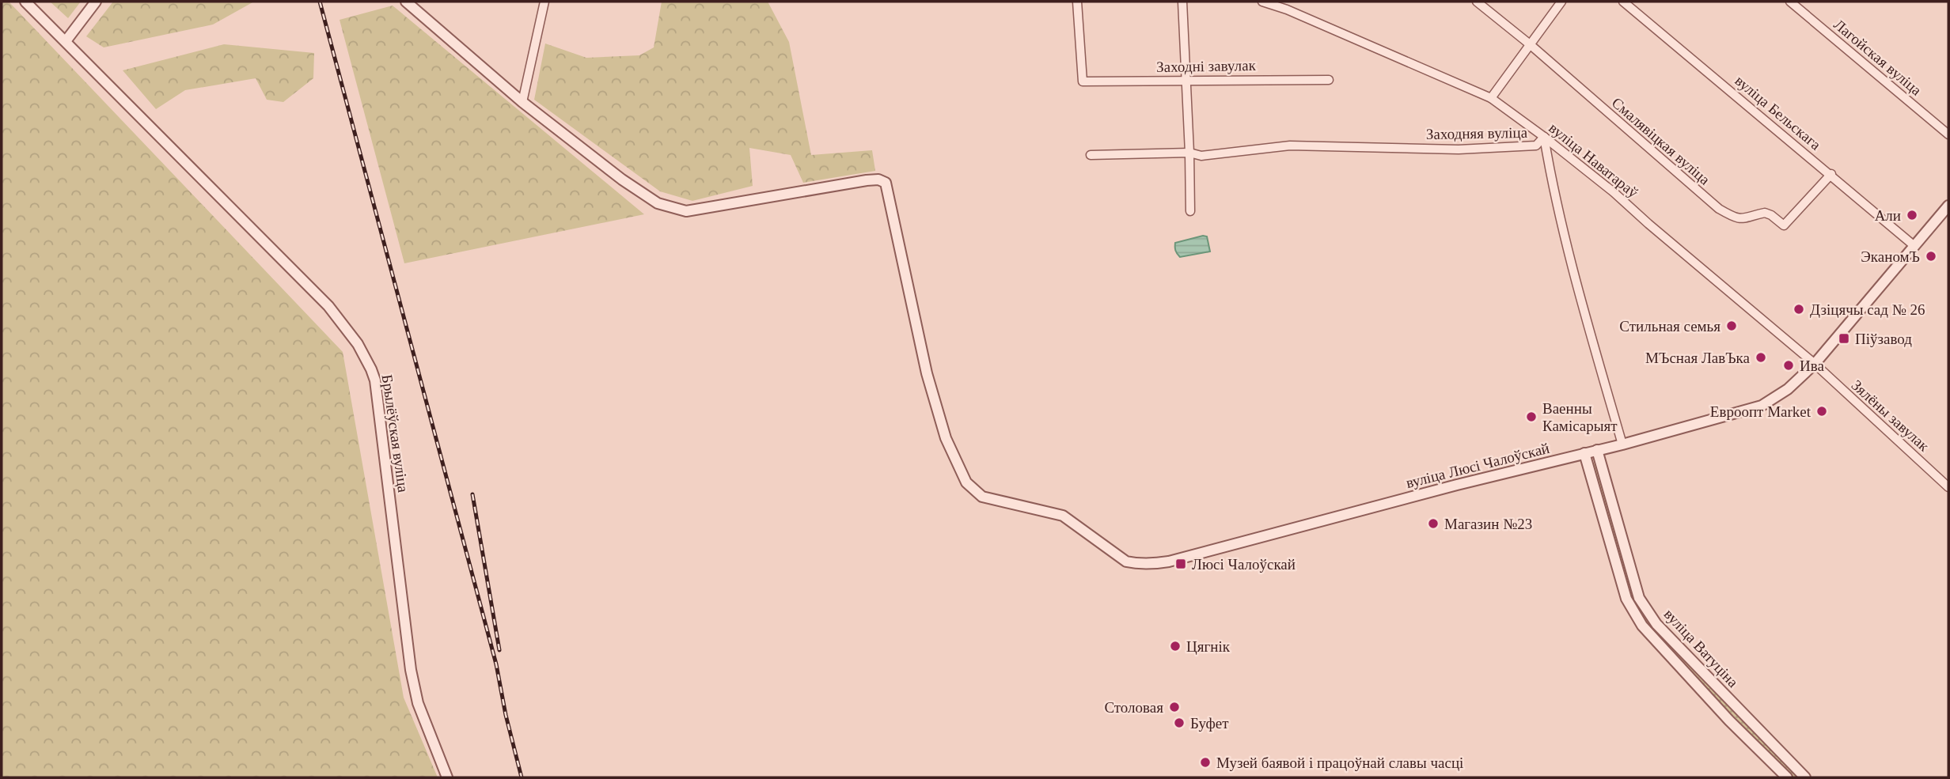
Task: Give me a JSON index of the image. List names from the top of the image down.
{
  "streets": {
    "street": [
      "Лагойская вуліца",
      "Заходні завулак",
      "вуліца Бельскага",
      "Заходняя вуліца",
      "Смалявіцкая вуліца",
      "вуліца Наватараў",
      "Зялёны завулак",
      "Брылёўская вуліца",
      "вуліца Люсі Чалоўскай",
      "вуліца Ватуціна"
    ]
  },
  "crossings": [
    ["вуліца Бельскага", "Смалявіцкая вуліца"],
    ["вуліца Бельскага", "вуліца Люсі Чалоўскай"],
    ["Заходняя вуліца", "вуліца Наватараў"],
    ["Заходняя вуліца", "вуліца Люсі Чалоўскай"],
    ["вуліца Наватараў", "Зялёны завулак"],
    ["вуліца Наватараў", "вуліца Люсі Чалоўскай"],
    ["Зялёны завулак", "вуліца Люсі Чалоўскай"],
    ["вуліца Люсі Чалоўскай", "вуліца Ватуціна"]
  ],
  "places": {
    "other": [
      "Али",
      "ЭканомЪ",
      "Дзіцячы сад № 26",
      "Стильная семья",
      "МЪсная ЛавЪка",
      "Ива",
      "Евроопт Market",
      "Ваенны Камісарыят",
      "Магазин №23",
      "Цягнік",
      "Столовая",
      "Буфет",
      "Музей баявой і працоўнай славы часці"
    ],
    "transit": ["Піўзавод", "Люсі Чалоўскай"]
  }
}
